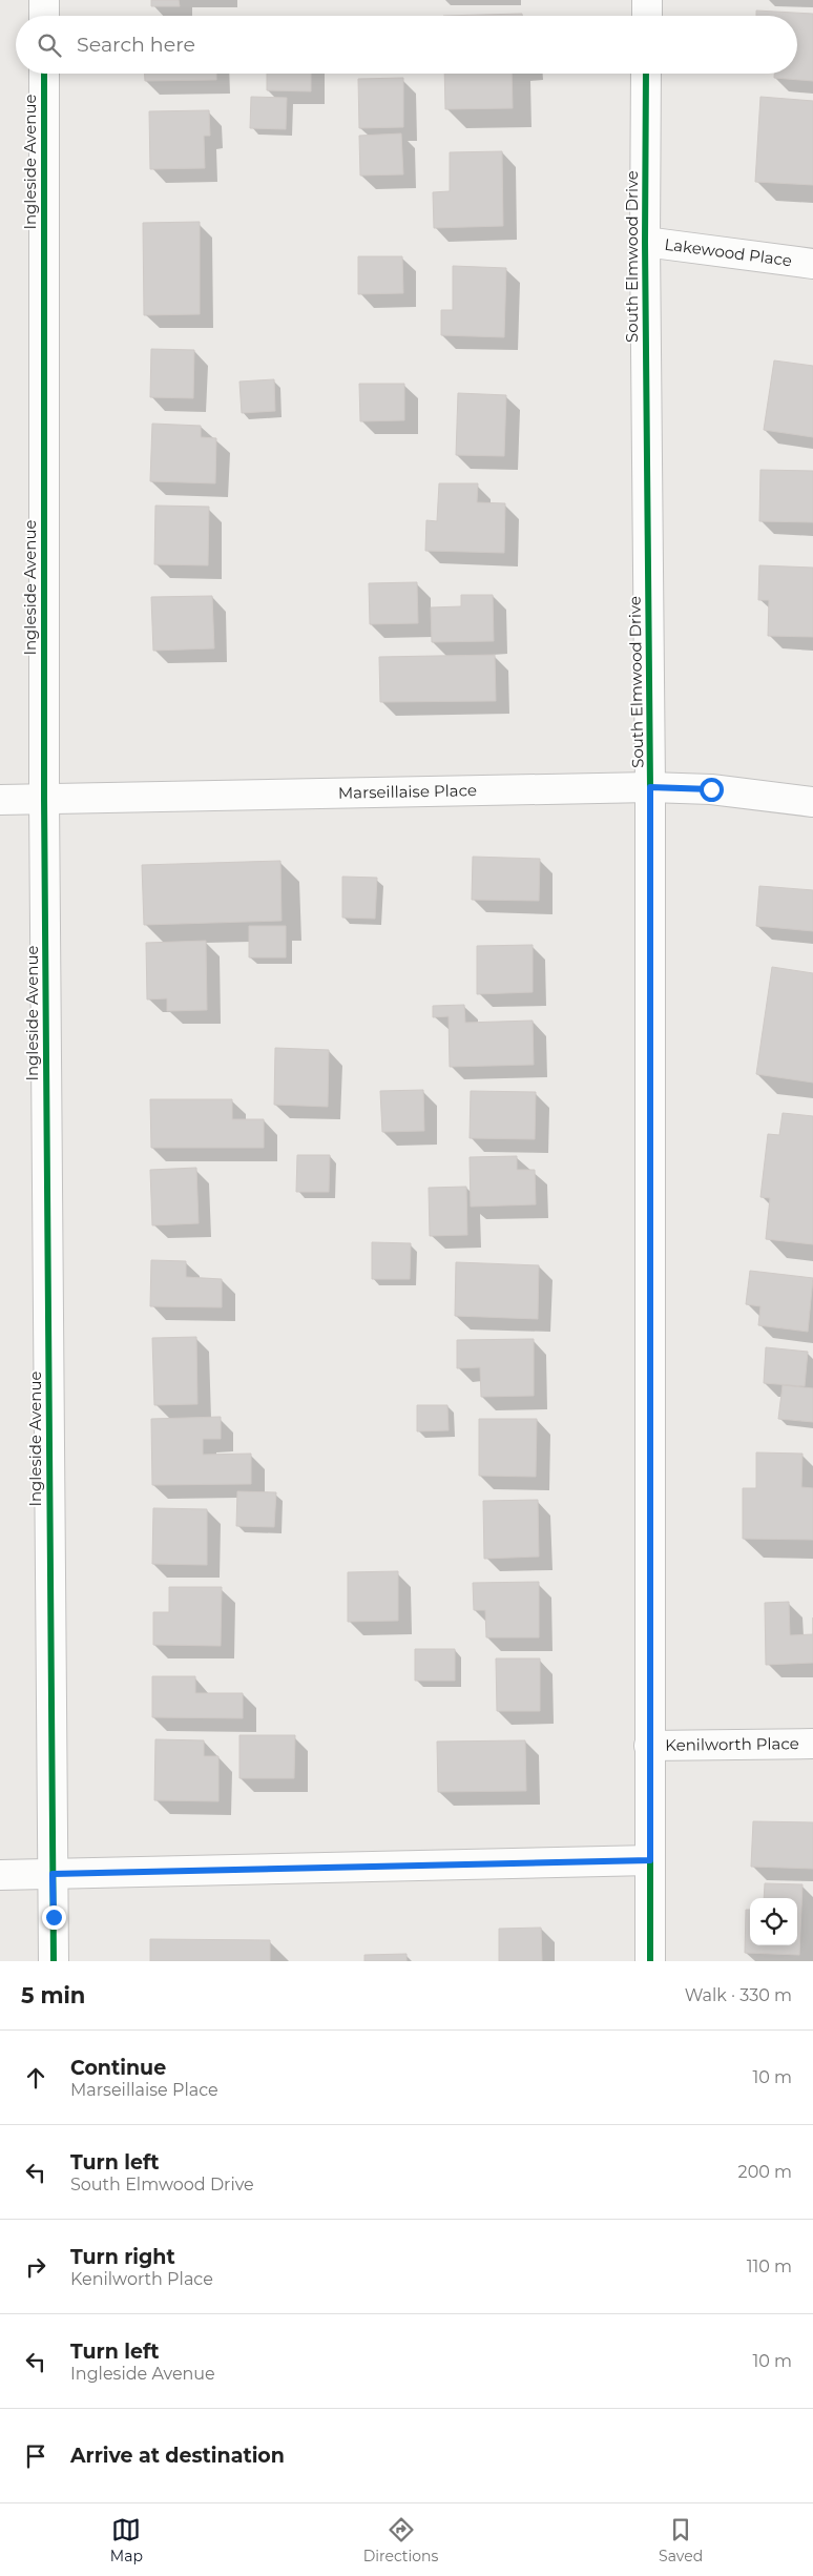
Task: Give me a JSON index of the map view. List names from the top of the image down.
{
  "streets": {
    "street": [
      "Ingleside Avenue",
      "Lakewood Place",
      "South Elmwood Drive",
      "Marseillaise Place",
      "Kenilworth Place"
    ]
  },
  "crossings": [
    ["Ingleside Avenue", "Marseillaise Place"],
    ["Lakewood Place", "South Elmwood Drive"],
    ["South Elmwood Drive", "Marseillaise Place"],
    ["South Elmwood Drive", "Kenilworth Place"]
  ],
  "page": {
    "search": "Search here",
    "heading": ["5 min", "Walk · 330 m"],
    "list": [
      ["Continue", "Marseillaise Place", "10 m"],
      ["Turn left", "South Elmwood Drive", "200 m"],
      ["Turn right", "Kenilworth Place", "110 m"],
      ["Turn left", "Ingleside Avenue", "10 m"],
      "Arrive at destination"
    ],
    "nav": ["Map", "Directions", "Saved"]
  }
}
